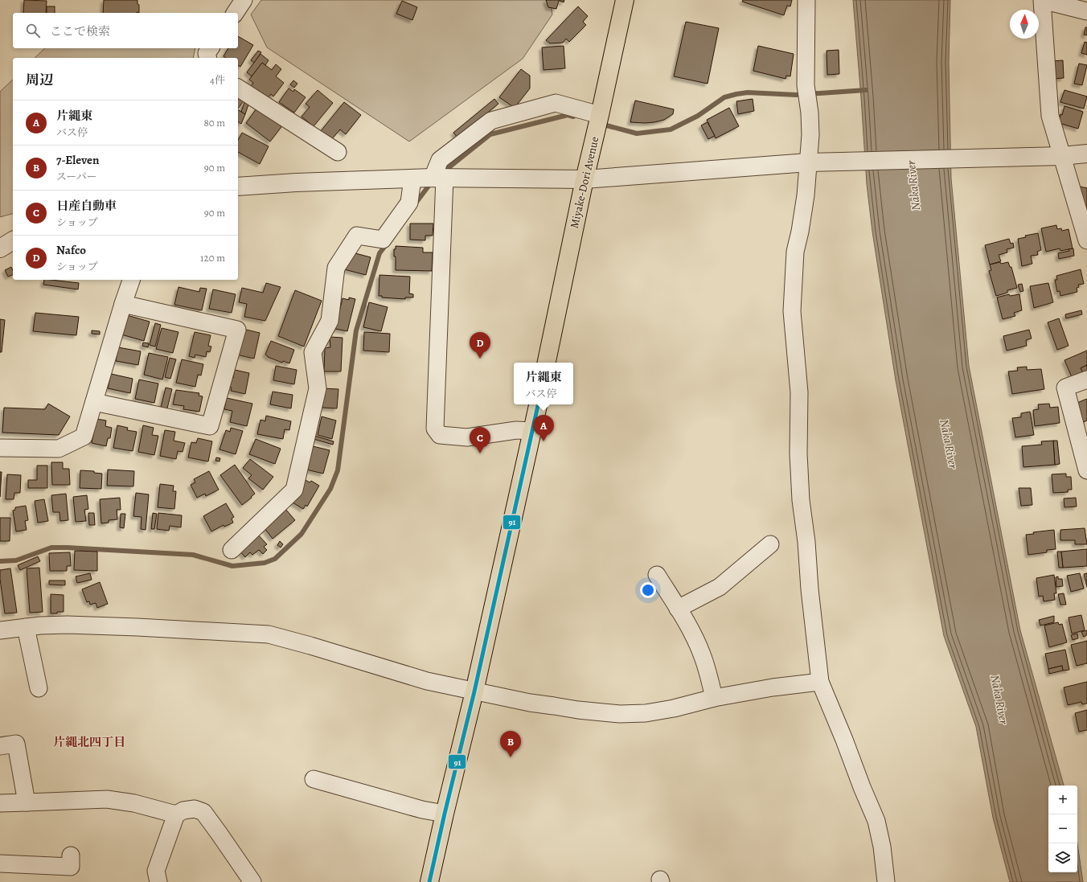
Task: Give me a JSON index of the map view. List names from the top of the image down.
{
  "streets": {
    "highway": ["Miyake-Dori Avenue"]
  },
  "districts": ["片縄北四丁目"],
  "water": ["Naka River"],
  "lines": ["transit line 91"],
  "north": "top",
  "page": {
    "search": "ここで検索",
    "heading": ["周辺", "4件"],
    "list": [
      {
        "mark": "A",
        "name": "片縄東",
        "note": "バス停",
        "value": "80 m"
      },
      {
        "mark": "B",
        "name": "7-Eleven",
        "note": "スーパー",
        "value": "90 m"
      },
      {
        "mark": "C",
        "name": "日産自動車",
        "note": "ショップ",
        "value": "90 m"
      },
      {
        "mark": "D",
        "name": "Nafco",
        "note": "ショップ",
        "value": "120 m"
      }
    ],
    "pins": [
      "D",
      "A",
      "C",
      "B"
    ],
    "popup": ["片縄東", "バス停"],
    "map_buttons": ["+", "−"]
  }
}
